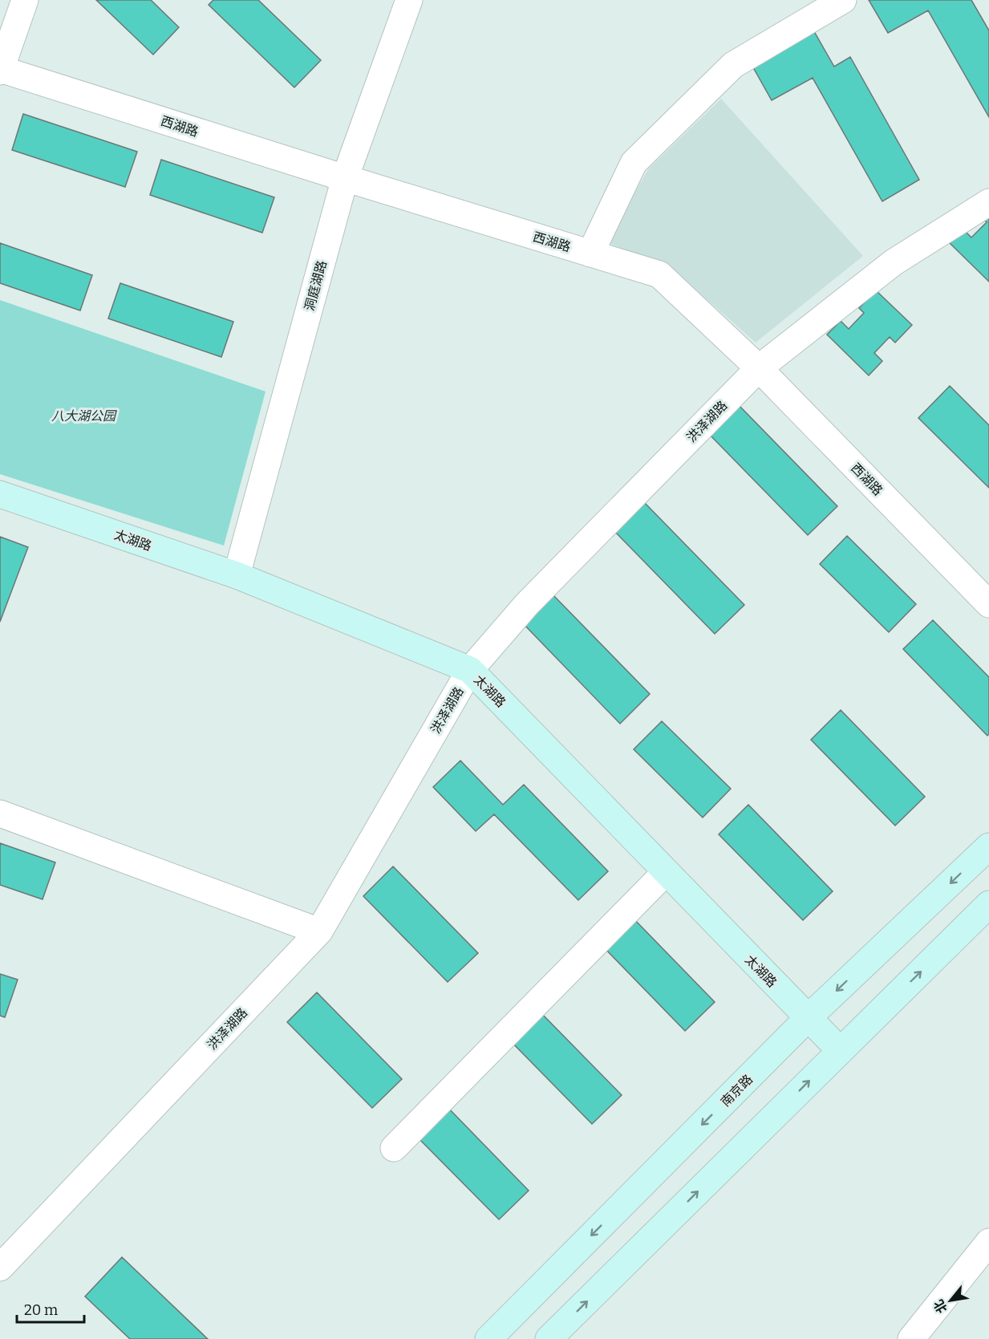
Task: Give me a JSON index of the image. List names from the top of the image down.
{
  "streets": {
    "main road": ["太湖路", "南京路"],
    "street": ["西湖路", "洞庭湖路", "洪泽湖路"]
  },
  "crossings": [
    ["西湖路", "洞庭湖路"],
    ["西湖路", "洪泽湖路"],
    ["洞庭湖路", "太湖路"],
    ["洪泽湖路", "太湖路"],
    ["太湖路", "南京路"]
  ],
  "parks": ["八大湖公园"],
  "scale_bar": "20 m",
  "north": "bottom left"
}
